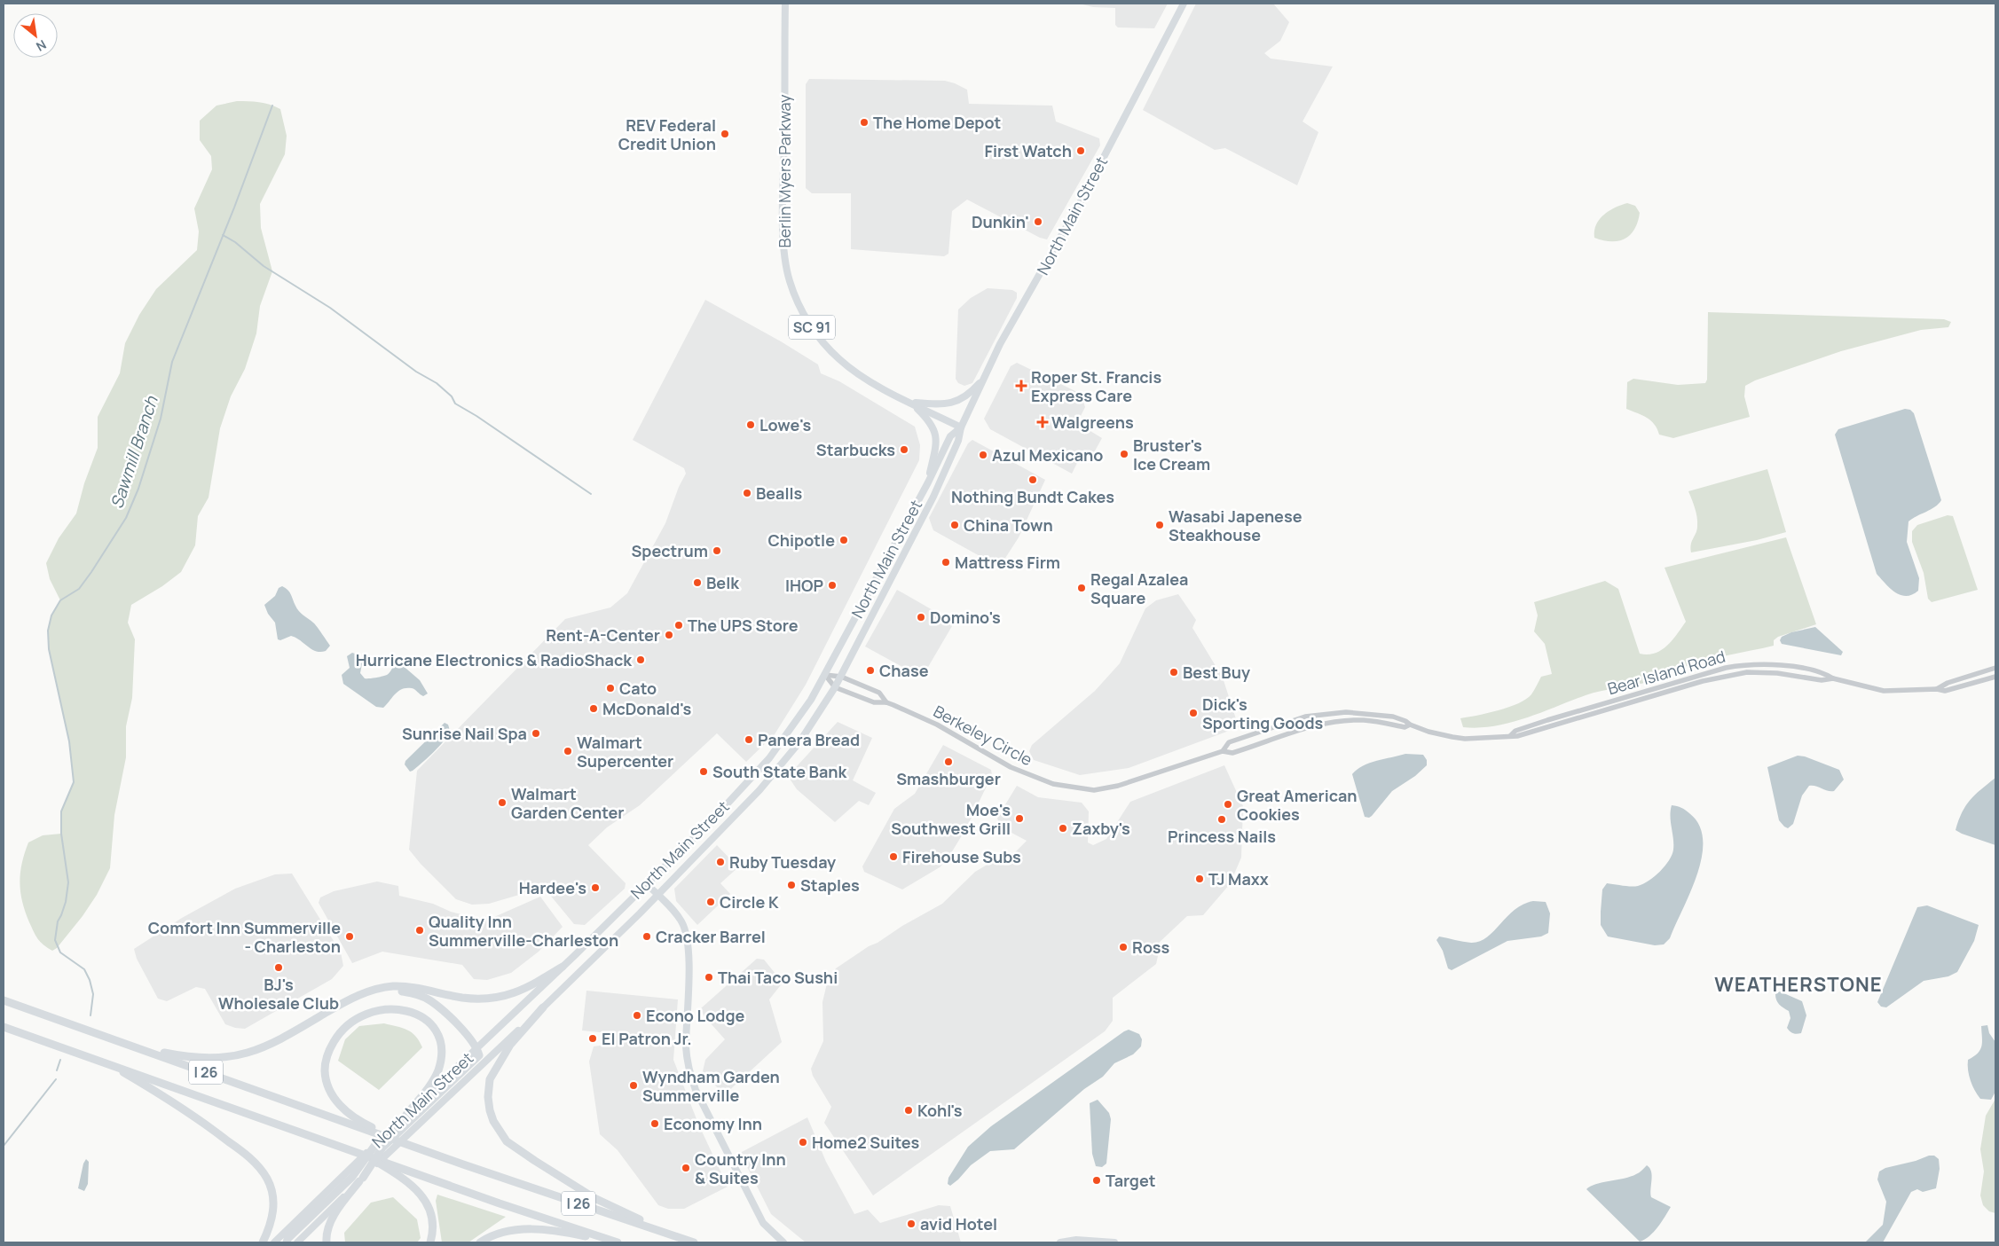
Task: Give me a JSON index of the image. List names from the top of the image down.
{
  "streets": {
    "highway": ["I 26"],
    "main road": ["Berlin Myers Parkway", "North Main Street", "SC 91"],
    "street": ["Bear Island Road", "Berkeley Circle"]
  },
  "crossings": [
    ["Berlin Myers Parkway", "North Main Street"],
    ["North Main Street", "Berkeley Circle"],
    ["Bear Island Road", "Berkeley Circle"]
  ],
  "districts": ["WEATHERSTONE"],
  "water": ["Sawmill Branch"],
  "places": {
    "other": [
      "The Home Depot",
      "REV Federal Credit Union",
      "First Watch",
      "Dunkin'",
      "Lowe's",
      "Starbucks",
      "Bruster's Ice Cream",
      "Azul Mexicano",
      "Nothing Bundt Cakes",
      "Bealls",
      "China Town",
      "Wasabi Japenese Steakhouse",
      "Chipotle",
      "Spectrum",
      "Mattress Firm",
      "Belk",
      "IHOP",
      "Regal Azalea Square",
      "Domino's",
      "The UPS Store",
      "Rent-A-Center",
      "Hurricane Electronics & RadioShack",
      "Chase",
      "Best Buy",
      "Cato",
      "McDonald's",
      "Dick's Sporting Goods",
      "Sunrise Nail Spa",
      "Panera Bread",
      "Walmart Supercenter",
      "Smashburger",
      "South State Bank",
      "Walmart Garden Center",
      "Great American Cookies",
      "Moe's Southwest Grill",
      "Princess Nails",
      "Zaxby's",
      "Firehouse Subs",
      "Ruby Tuesday",
      "TJ Maxx",
      "Staples",
      "Hardee's",
      "Circle K",
      "Quality Inn Summerville-Charleston",
      "Comfort Inn Summerville - Charleston",
      "Cracker Barrel",
      "Ross",
      "BJ's Wholesale Club",
      "Thai Taco Sushi",
      "Econo Lodge",
      "El Patron Jr.",
      "Wyndham Garden Summerville",
      "Kohl's",
      "Economy Inn",
      "Home2 Suites",
      "Country Inn & Suites",
      "Target",
      "avid Hotel"
    ],
    "health": ["Roper St. Francis Express Care", "Walgreens"]
  },
  "north": "bottom right"
}
